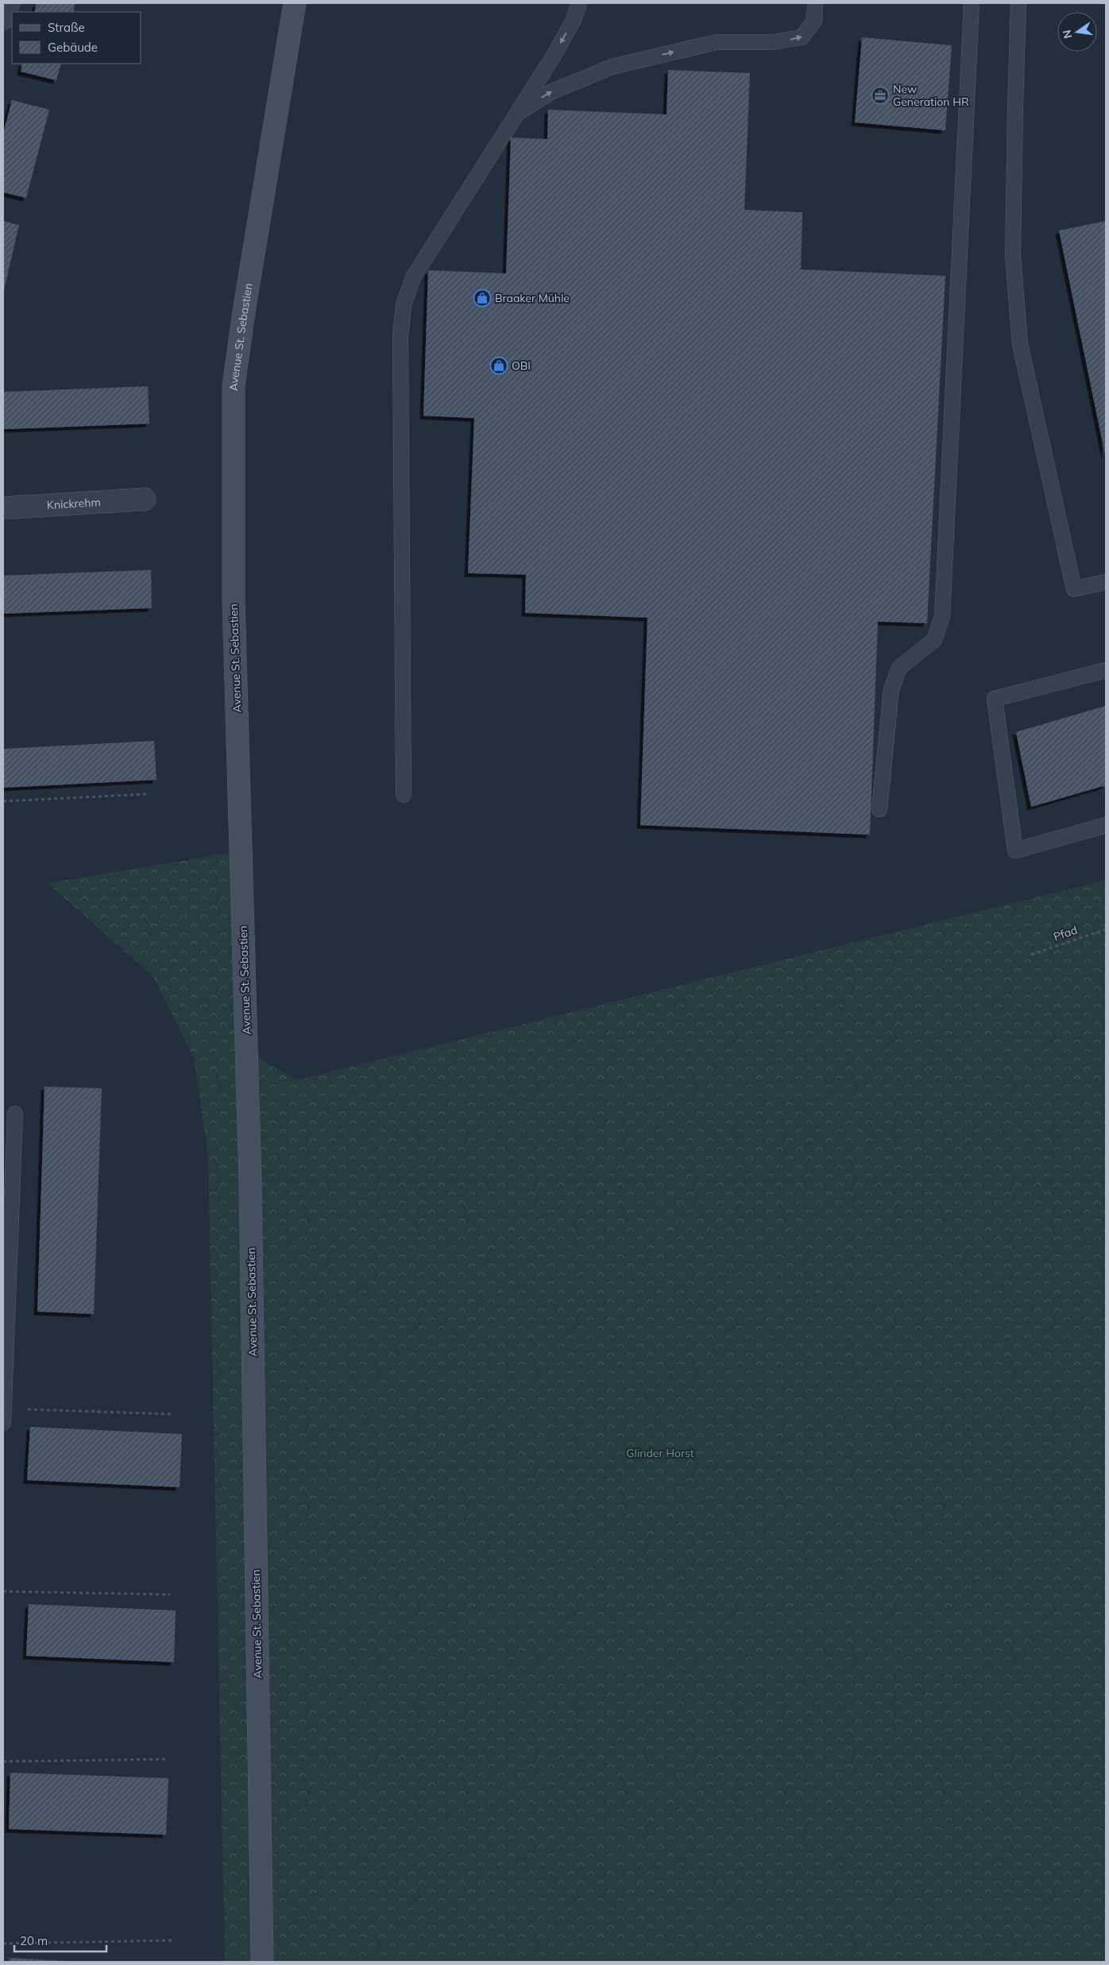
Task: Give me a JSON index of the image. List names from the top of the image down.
{
  "streets": {
    "main road": ["Avenue St. Sebastien"],
    "street": ["Knickrehm"],
    "path": ["Pfad"]
  },
  "parks": ["Glinder Horst"],
  "places": {
    "office": ["New Generation HR"],
    "shop": ["Braaker Mühle", "OBI"]
  },
  "legend": ["Straße", "Gebäude"],
  "scale_bar": "20 m",
  "north": "left"
}
